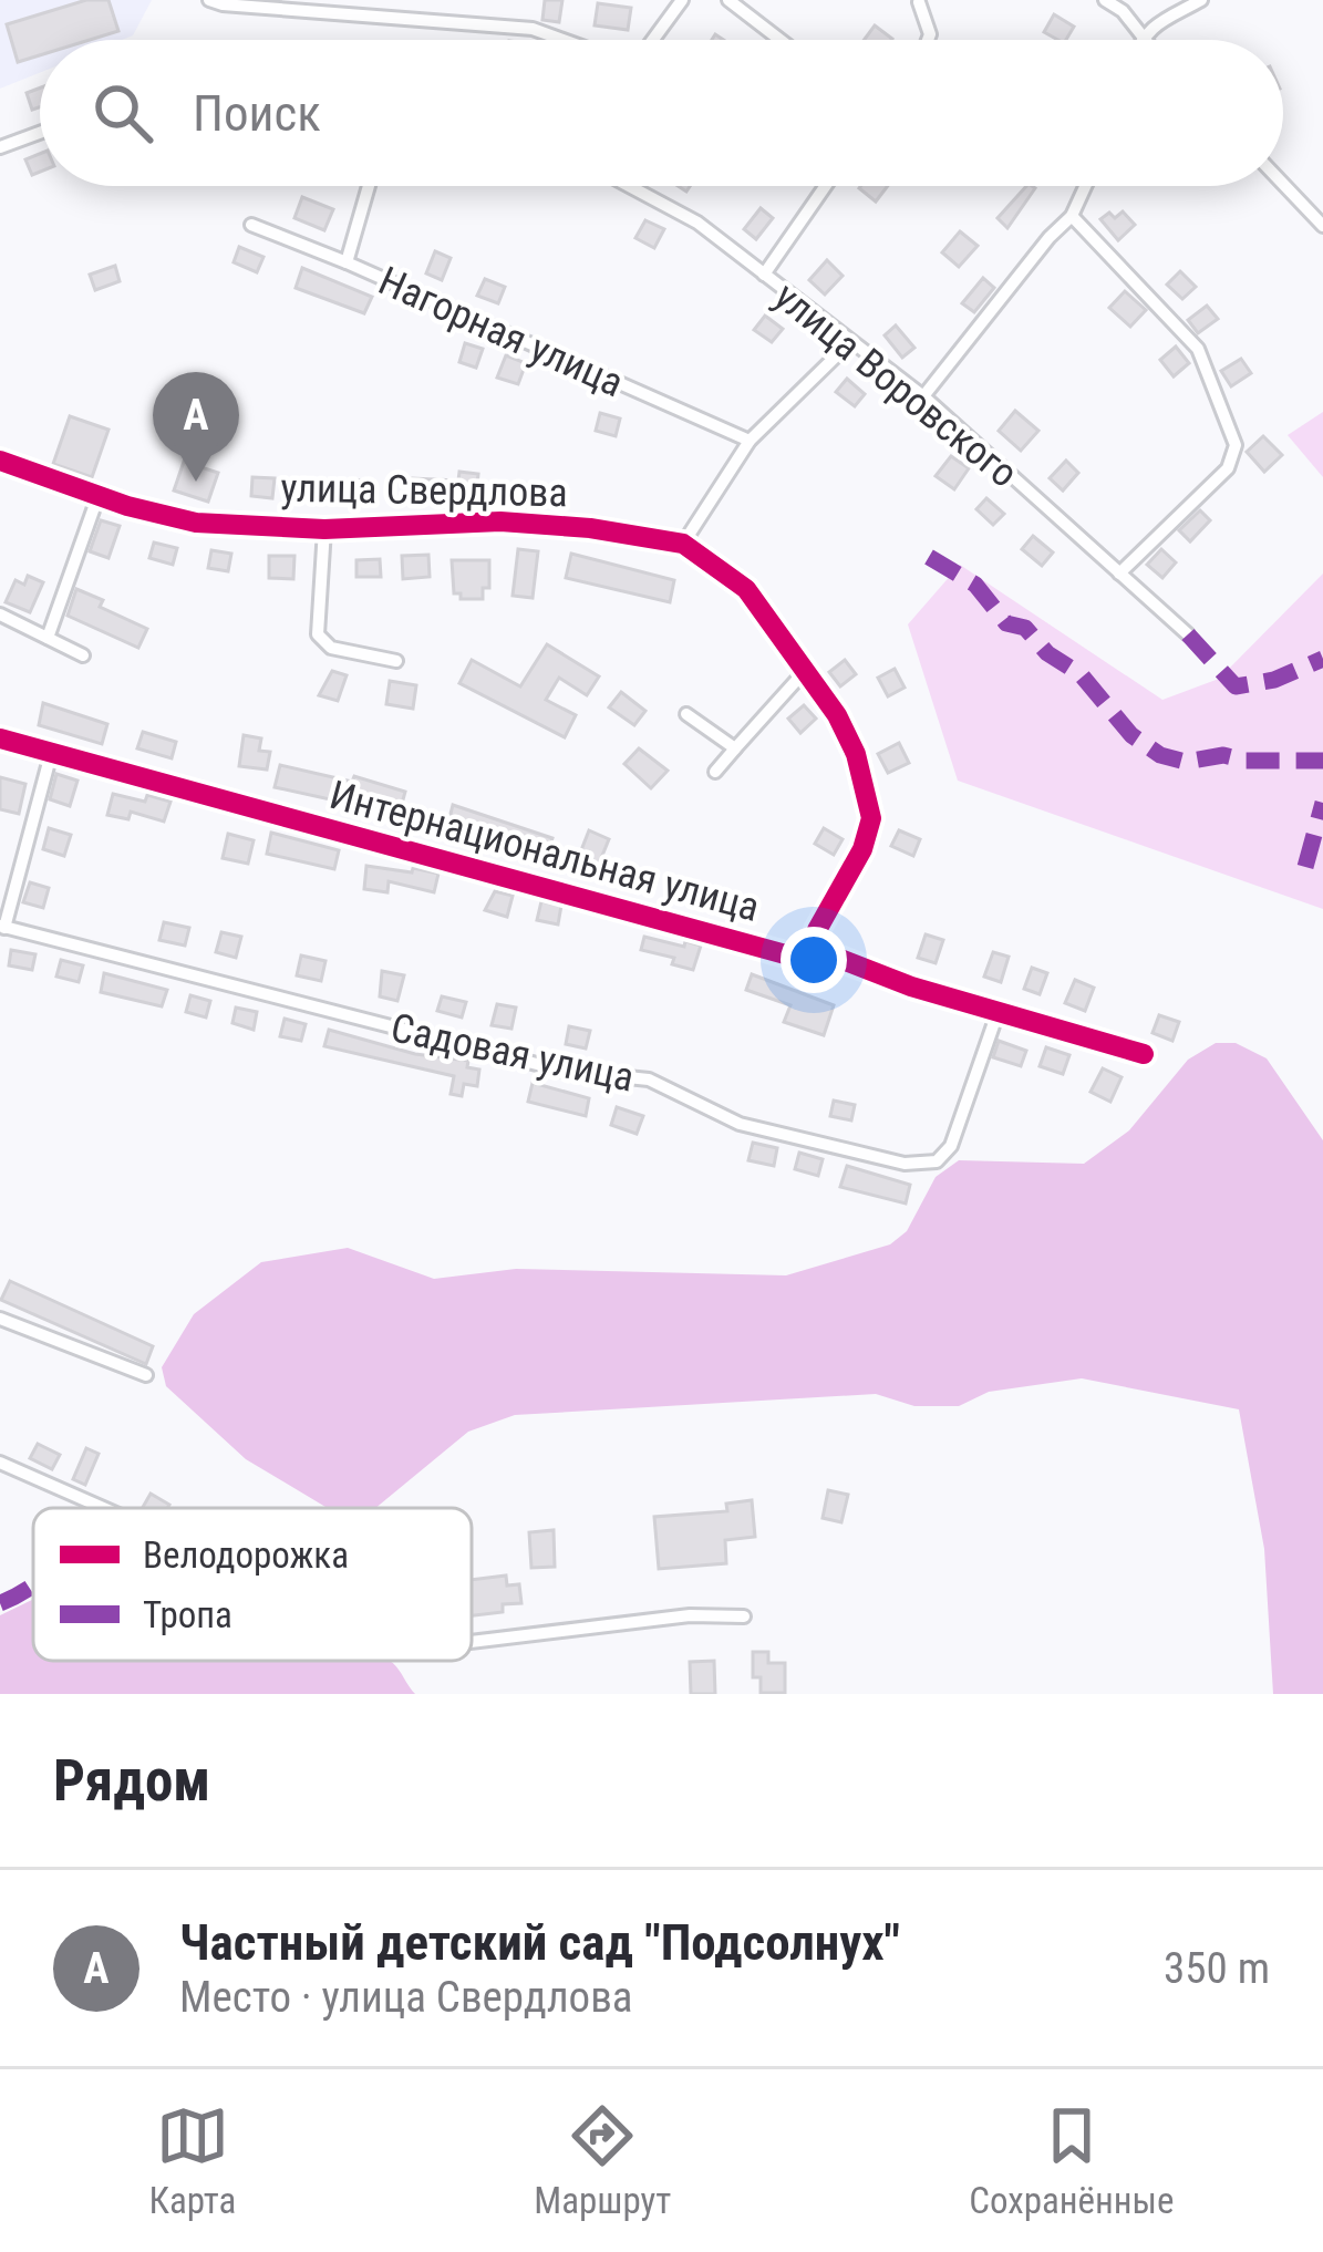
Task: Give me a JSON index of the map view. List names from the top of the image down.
{
  "streets": {
    "street": [
      "Нагорная улица",
      "улица Воровского",
      "улица Свердлова",
      "Интернациональная улица",
      "Садовая улица"
    ]
  },
  "crossings": [
    ["улица Свердлова", "Интернациональная улица"],
    ["Интернациональная улица", "Садовая улица"]
  ],
  "legend": ["Велодорожка", "Тропа"],
  "page": {
    "search": "Поиск",
    "pins": "A",
    "heading": "Рядом",
    "list": [
      {
        "mark": "A",
        "name": "Частный детский сад \"Подсолнух\"",
        "note": "Место · улица Свердлова",
        "value": "350 m"
      }
    ],
    "nav": ["Карта", "Маршрут", "Сохранённые"]
  }
}
